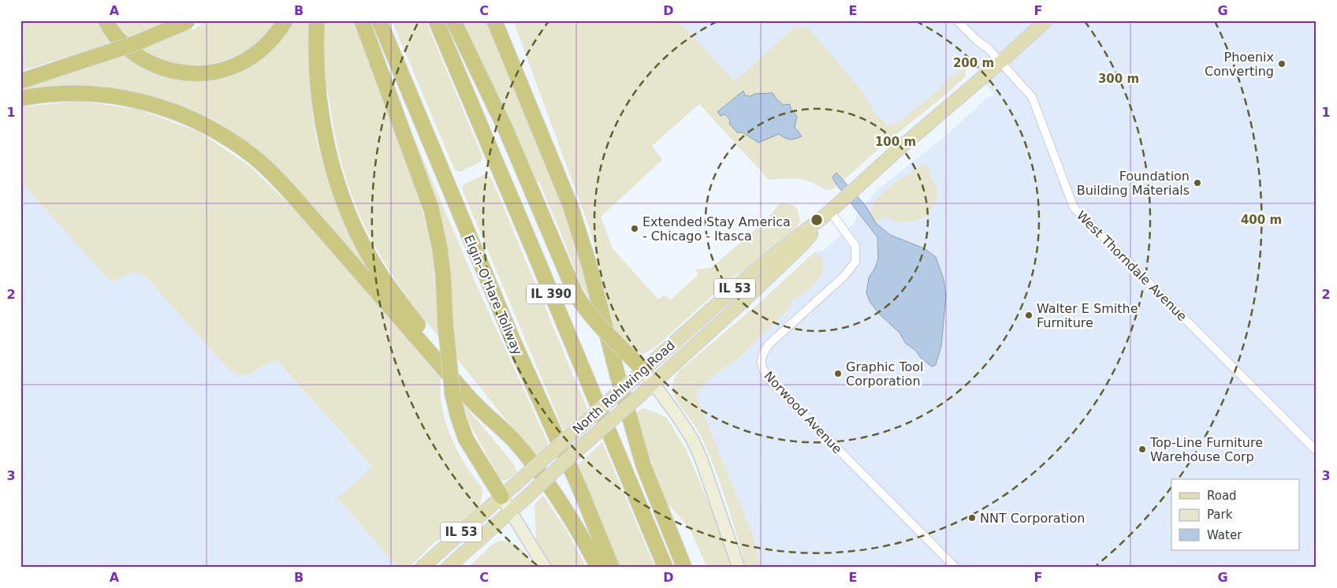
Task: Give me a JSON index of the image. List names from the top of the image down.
{
  "streets": {
    "highway": ["IL 390", "Elgin-O'Hare Tollway"],
    "main road": ["IL 53", "North Rohlwing Road"],
    "street": ["West Thorndale Avenue", "Norwood Avenue"]
  },
  "crossings": [
    ["West Thorndale Avenue", "North Rohlwing Road"],
    ["North Rohlwing Road", "Norwood Avenue"]
  ],
  "places": [
    "Phoenix Converting",
    "Foundation Building Materials",
    "Extended Stay America - Chicago - Itasca",
    "Walter E Smithe Furniture",
    "Graphic Tool Corporation",
    "Top-Line Furniture Warehouse Corp",
    "NNT Corporation"
  ],
  "legend": ["Road", "Park", "Water"],
  "grid": {
    "columns": [
      "A",
      "B",
      "C",
      "D",
      "E",
      "F",
      "G"
    ],
    "rows": ["1", "2", "3"]
  },
  "rings": [
    "200 m",
    "300 m",
    "100 m",
    "400 m"
  ]
}
